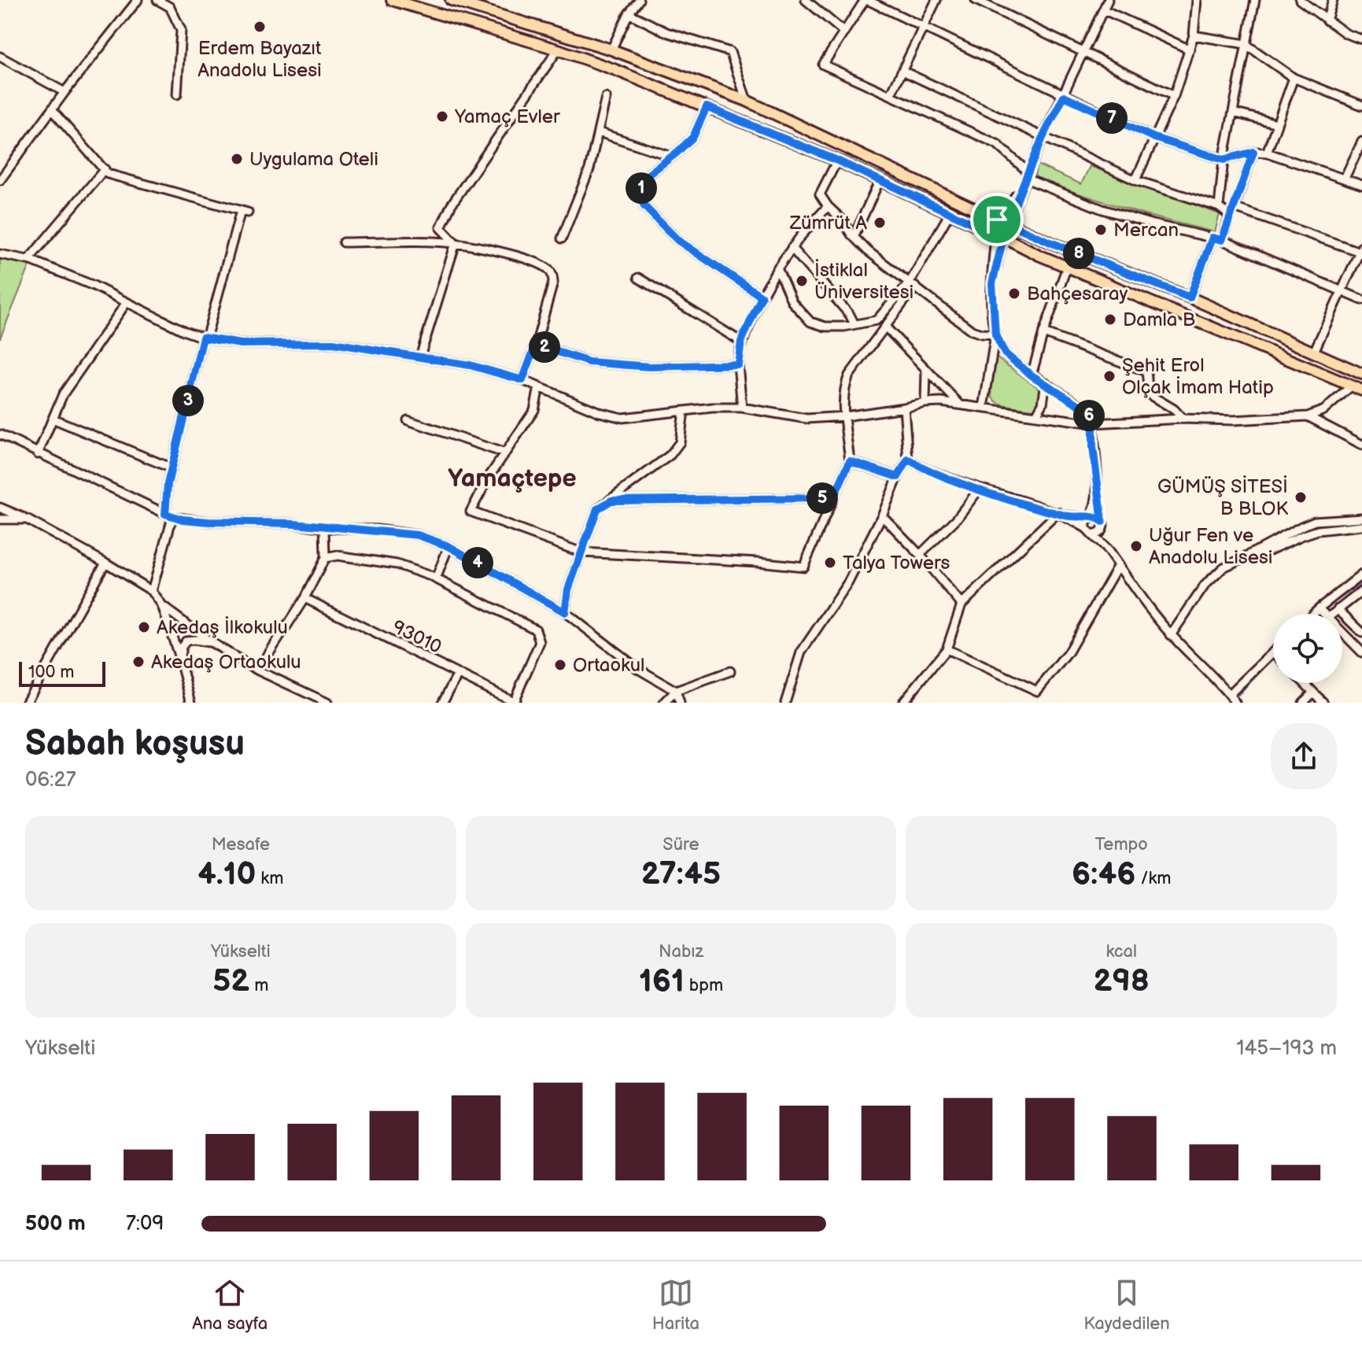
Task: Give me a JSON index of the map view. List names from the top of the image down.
{
  "streets": {
    "street": ["93010"]
  },
  "districts": ["Yamaçtepe"],
  "places": [
    "Erdem Bayazıt Anadolu Lisesi",
    "Yamaç Evler",
    "Uygulama Oteli",
    "Zümrüt A",
    "Mercan",
    "İstiklal Üniversitesi",
    "Bahçesaray",
    "Damla B",
    "Şehit Erol Olçak İmam Hatip",
    "GÜMÜŞ SİTESİ B BLOK",
    "Uğur Fen ve Anadolu Lisesi",
    "Talya Towers",
    "Akedaş İlkokulu",
    "Akedaş Ortaokulu",
    "Ortaokul"
  ],
  "scale_bar": "100 m",
  "page": {
    "pins": [
      "7",
      "1",
      "8",
      "2",
      "3",
      "6",
      "5",
      "4"
    ],
    "scale": "100 m",
    "heading": ["Sabah koşusu", "06:27"],
    "stats": [
      ["Mesafe", "4.10 km"],
      ["Süre", "27:45"],
      ["Tempo", "6:46 /km"],
      ["Yükselti", "52 m"],
      ["Nabız", "161 bpm"],
      ["kcal", "298"]
    ],
    "chart": ["Yükselti", "145–193 m"],
    "list": [
      {
        "name": "500 m",
        "note": "7:09"
      }
    ],
    "tabs": ["Ana sayfa", "Harita", "Kaydedilen"]
  }
}
